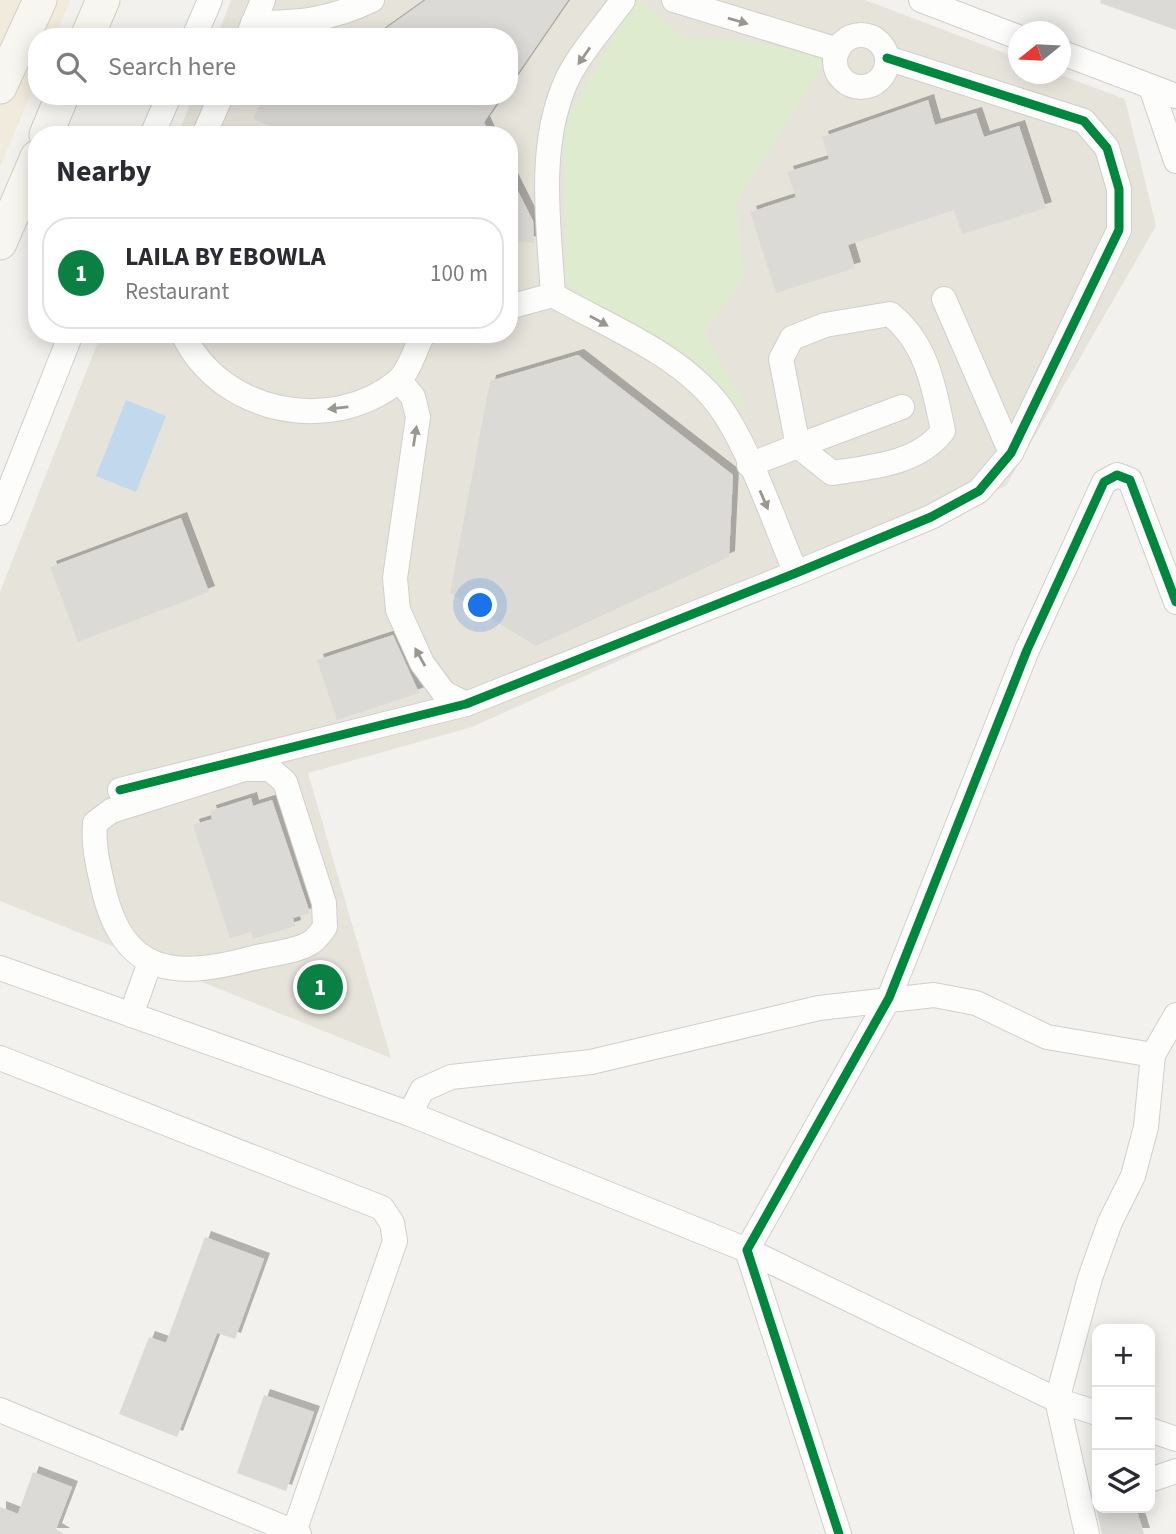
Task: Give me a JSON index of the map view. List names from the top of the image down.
{
  "north": "left",
  "page": {
    "search": "Search here",
    "heading": "Nearby",
    "list": [
      {
        "mark": "1",
        "name": "LAILA BY EBOWLA",
        "note": "Restaurant",
        "value": "100 m"
      }
    ],
    "pins": "1",
    "map_buttons": ["+", "−"]
  }
}
